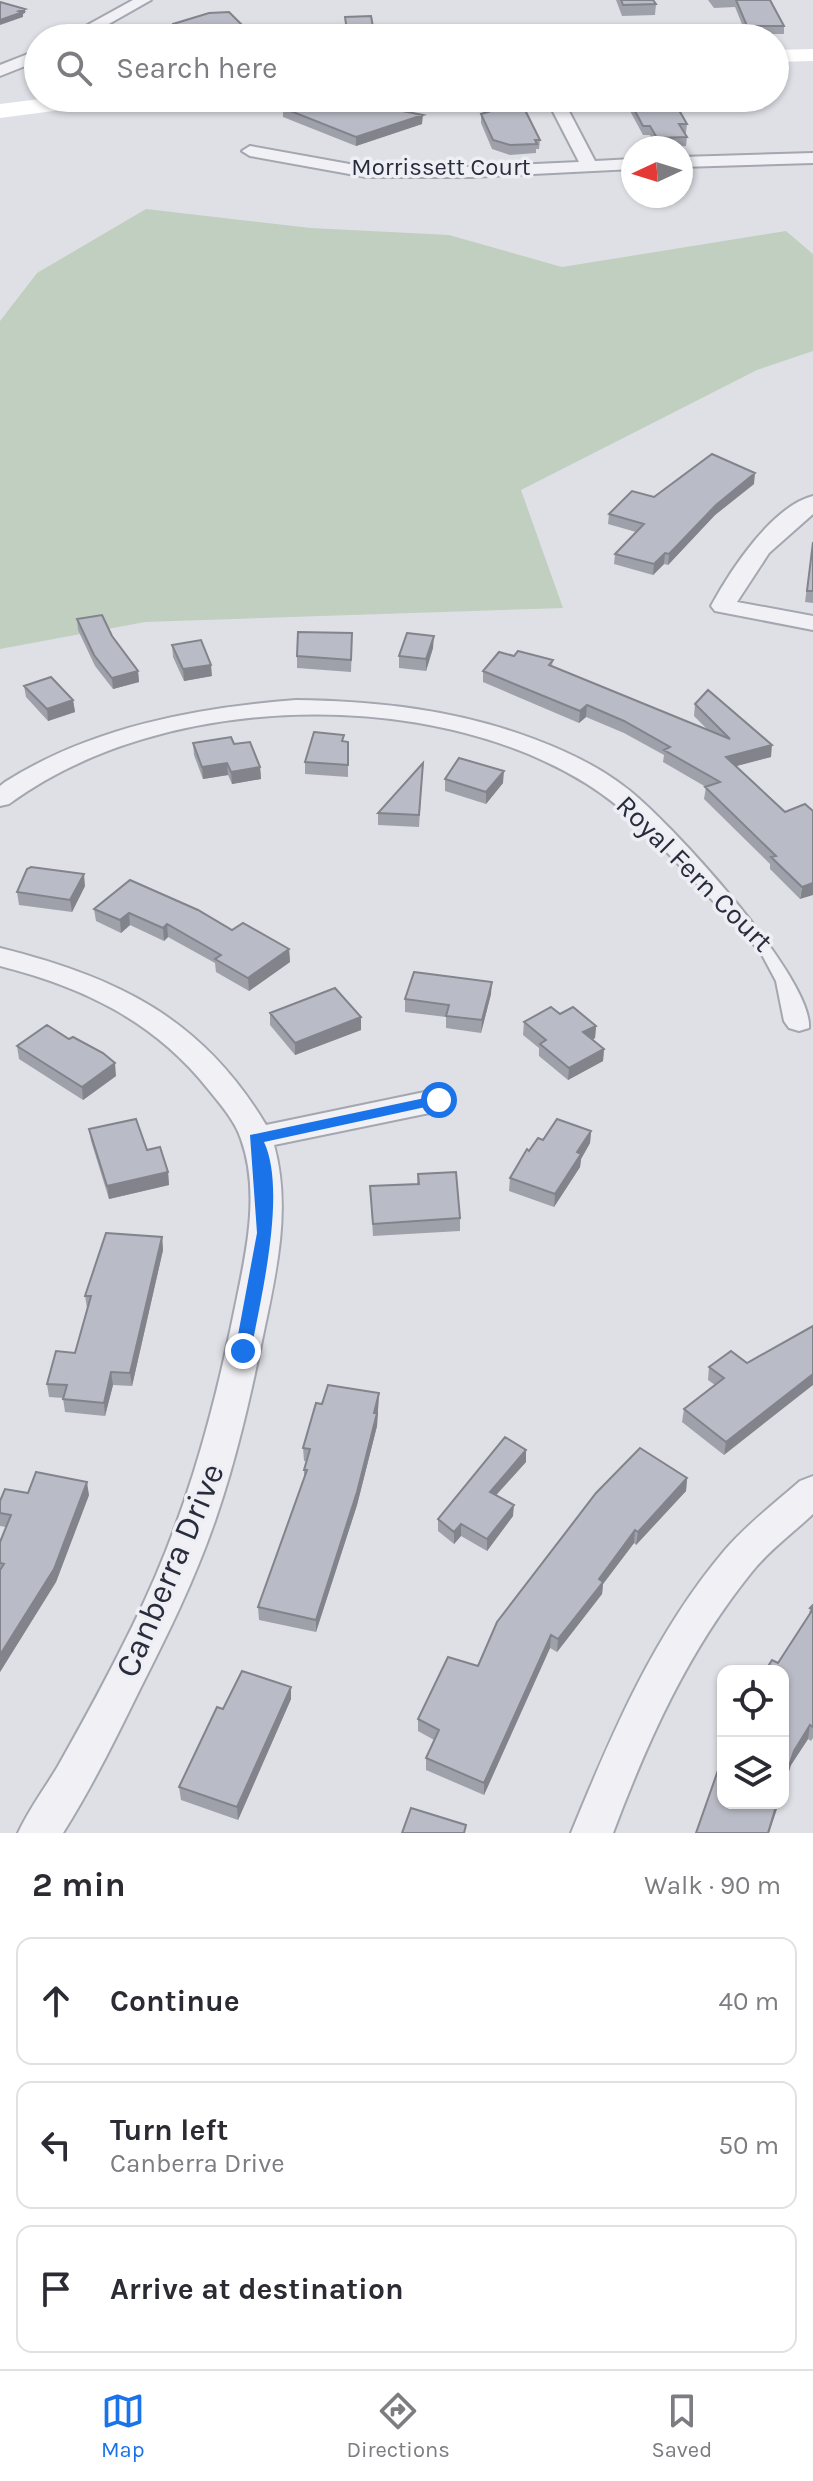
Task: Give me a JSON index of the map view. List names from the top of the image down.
{
  "streets": {
    "street": ["Morrissett Court", "Royal Fern Court", "Canberra Drive"]
  },
  "north": "left",
  "page": {
    "search": "Search here",
    "heading": ["2 min", "Walk · 90 m"],
    "list": [
      ["Continue", "40 m"],
      ["Turn left", "Canberra Drive", "50 m"],
      "Arrive at destination"
    ],
    "nav": ["Map", "Directions", "Saved"]
  }
}
